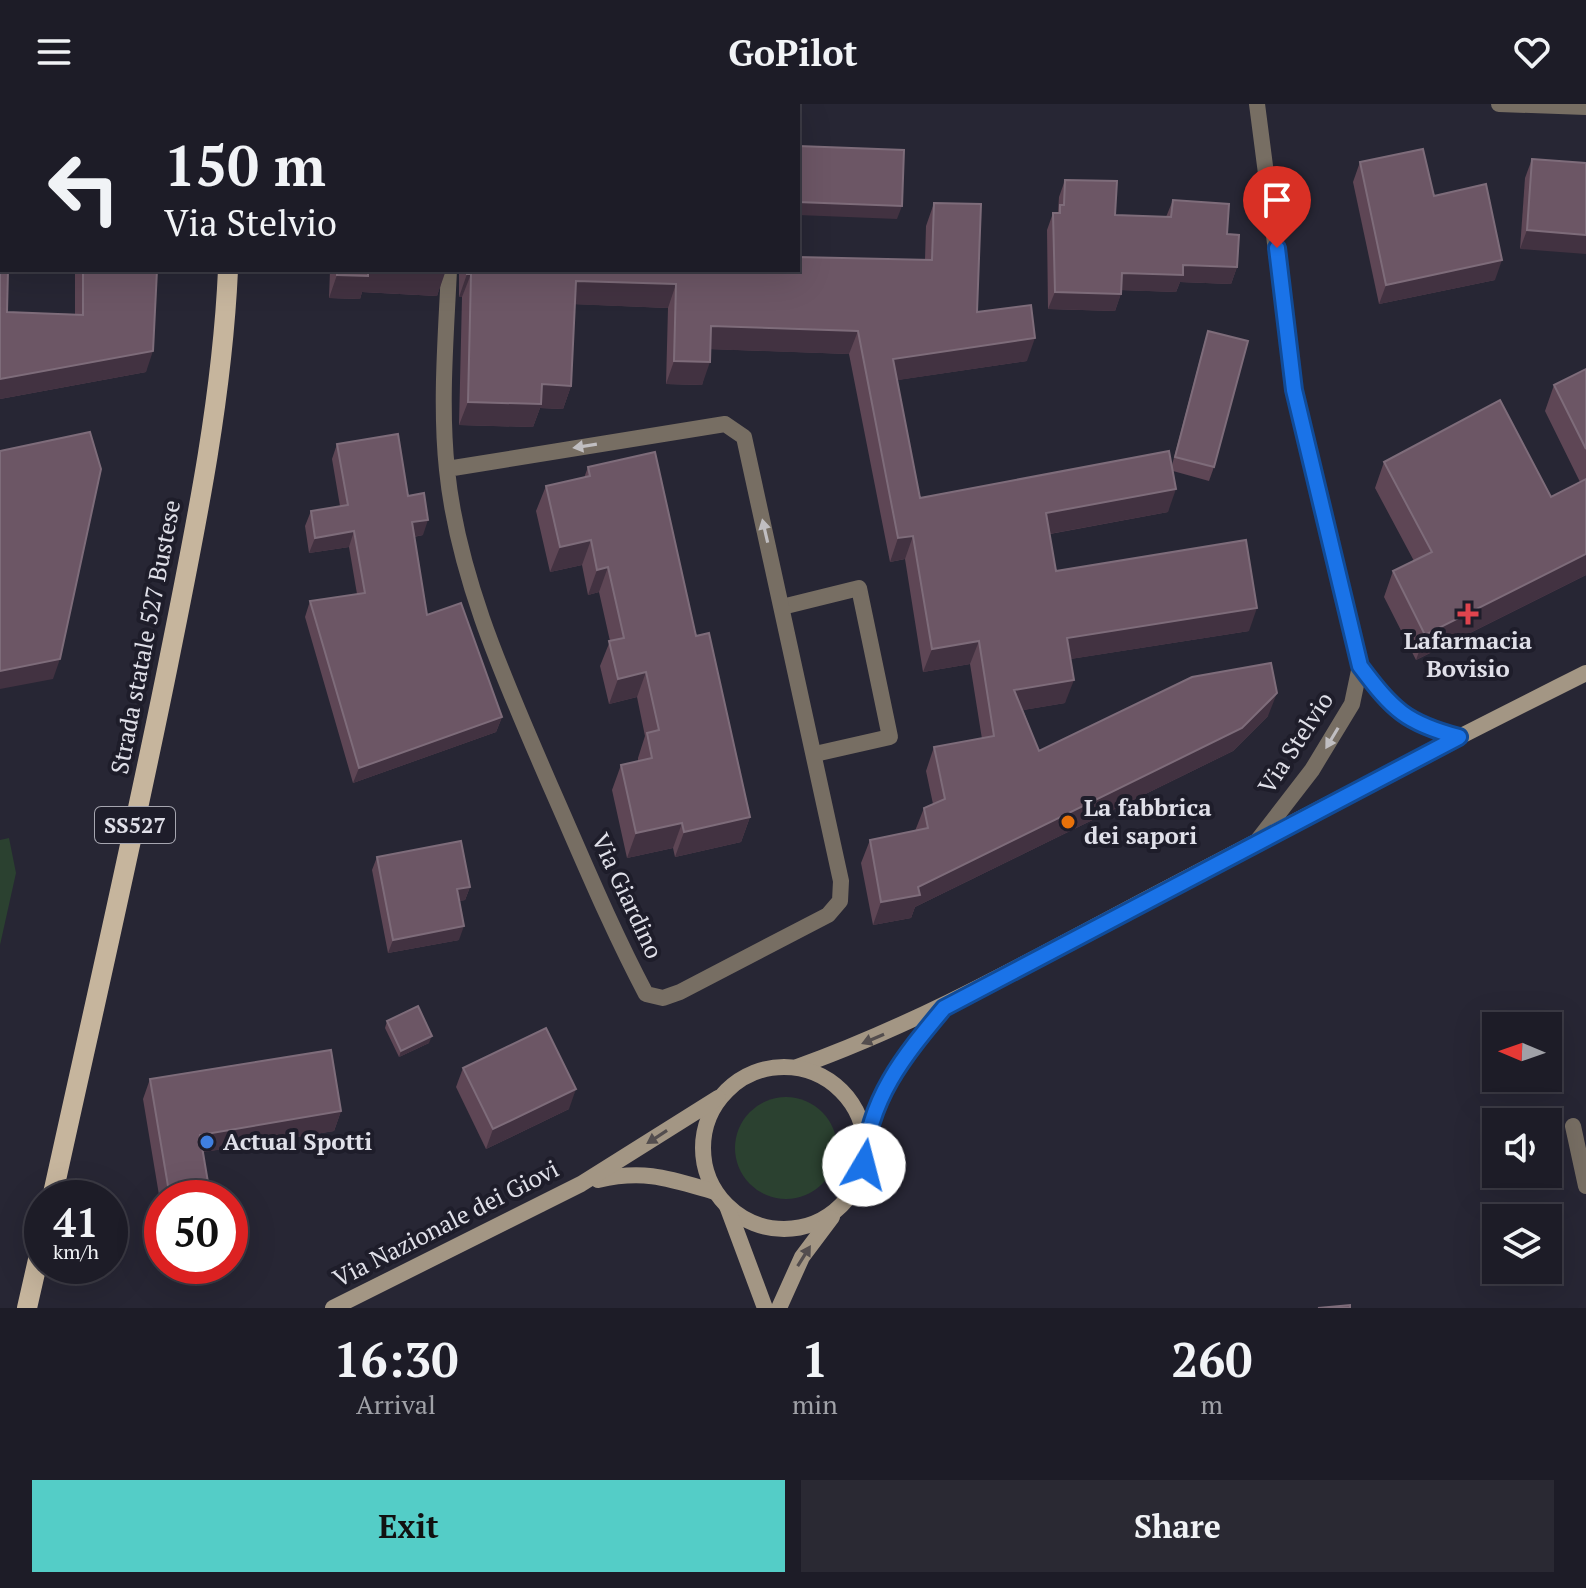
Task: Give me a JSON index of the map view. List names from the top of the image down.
{
  "streets": {
    "main road": ["Strada statale 527 Bustese", "SS527", "Via Nazionale dei Giovi"],
    "street": ["Via Stelvio", "Via Giardino"]
  },
  "places": {
    "health": ["Lafarmacia Bovisio"],
    "other": ["La fabbrica dei sapori", "Actual Spotti"]
  },
  "north": "left",
  "page": {
    "header": "GoPilot",
    "turn": ["150 m", "Via Stelvio"],
    "speed": "41 km/h",
    "limit": "50",
    "eta": [
      "16:30",
      "Arrival",
      "1",
      "min",
      "260",
      "m"
    ],
    "buttons": ["Exit", "Share"]
  }
}
